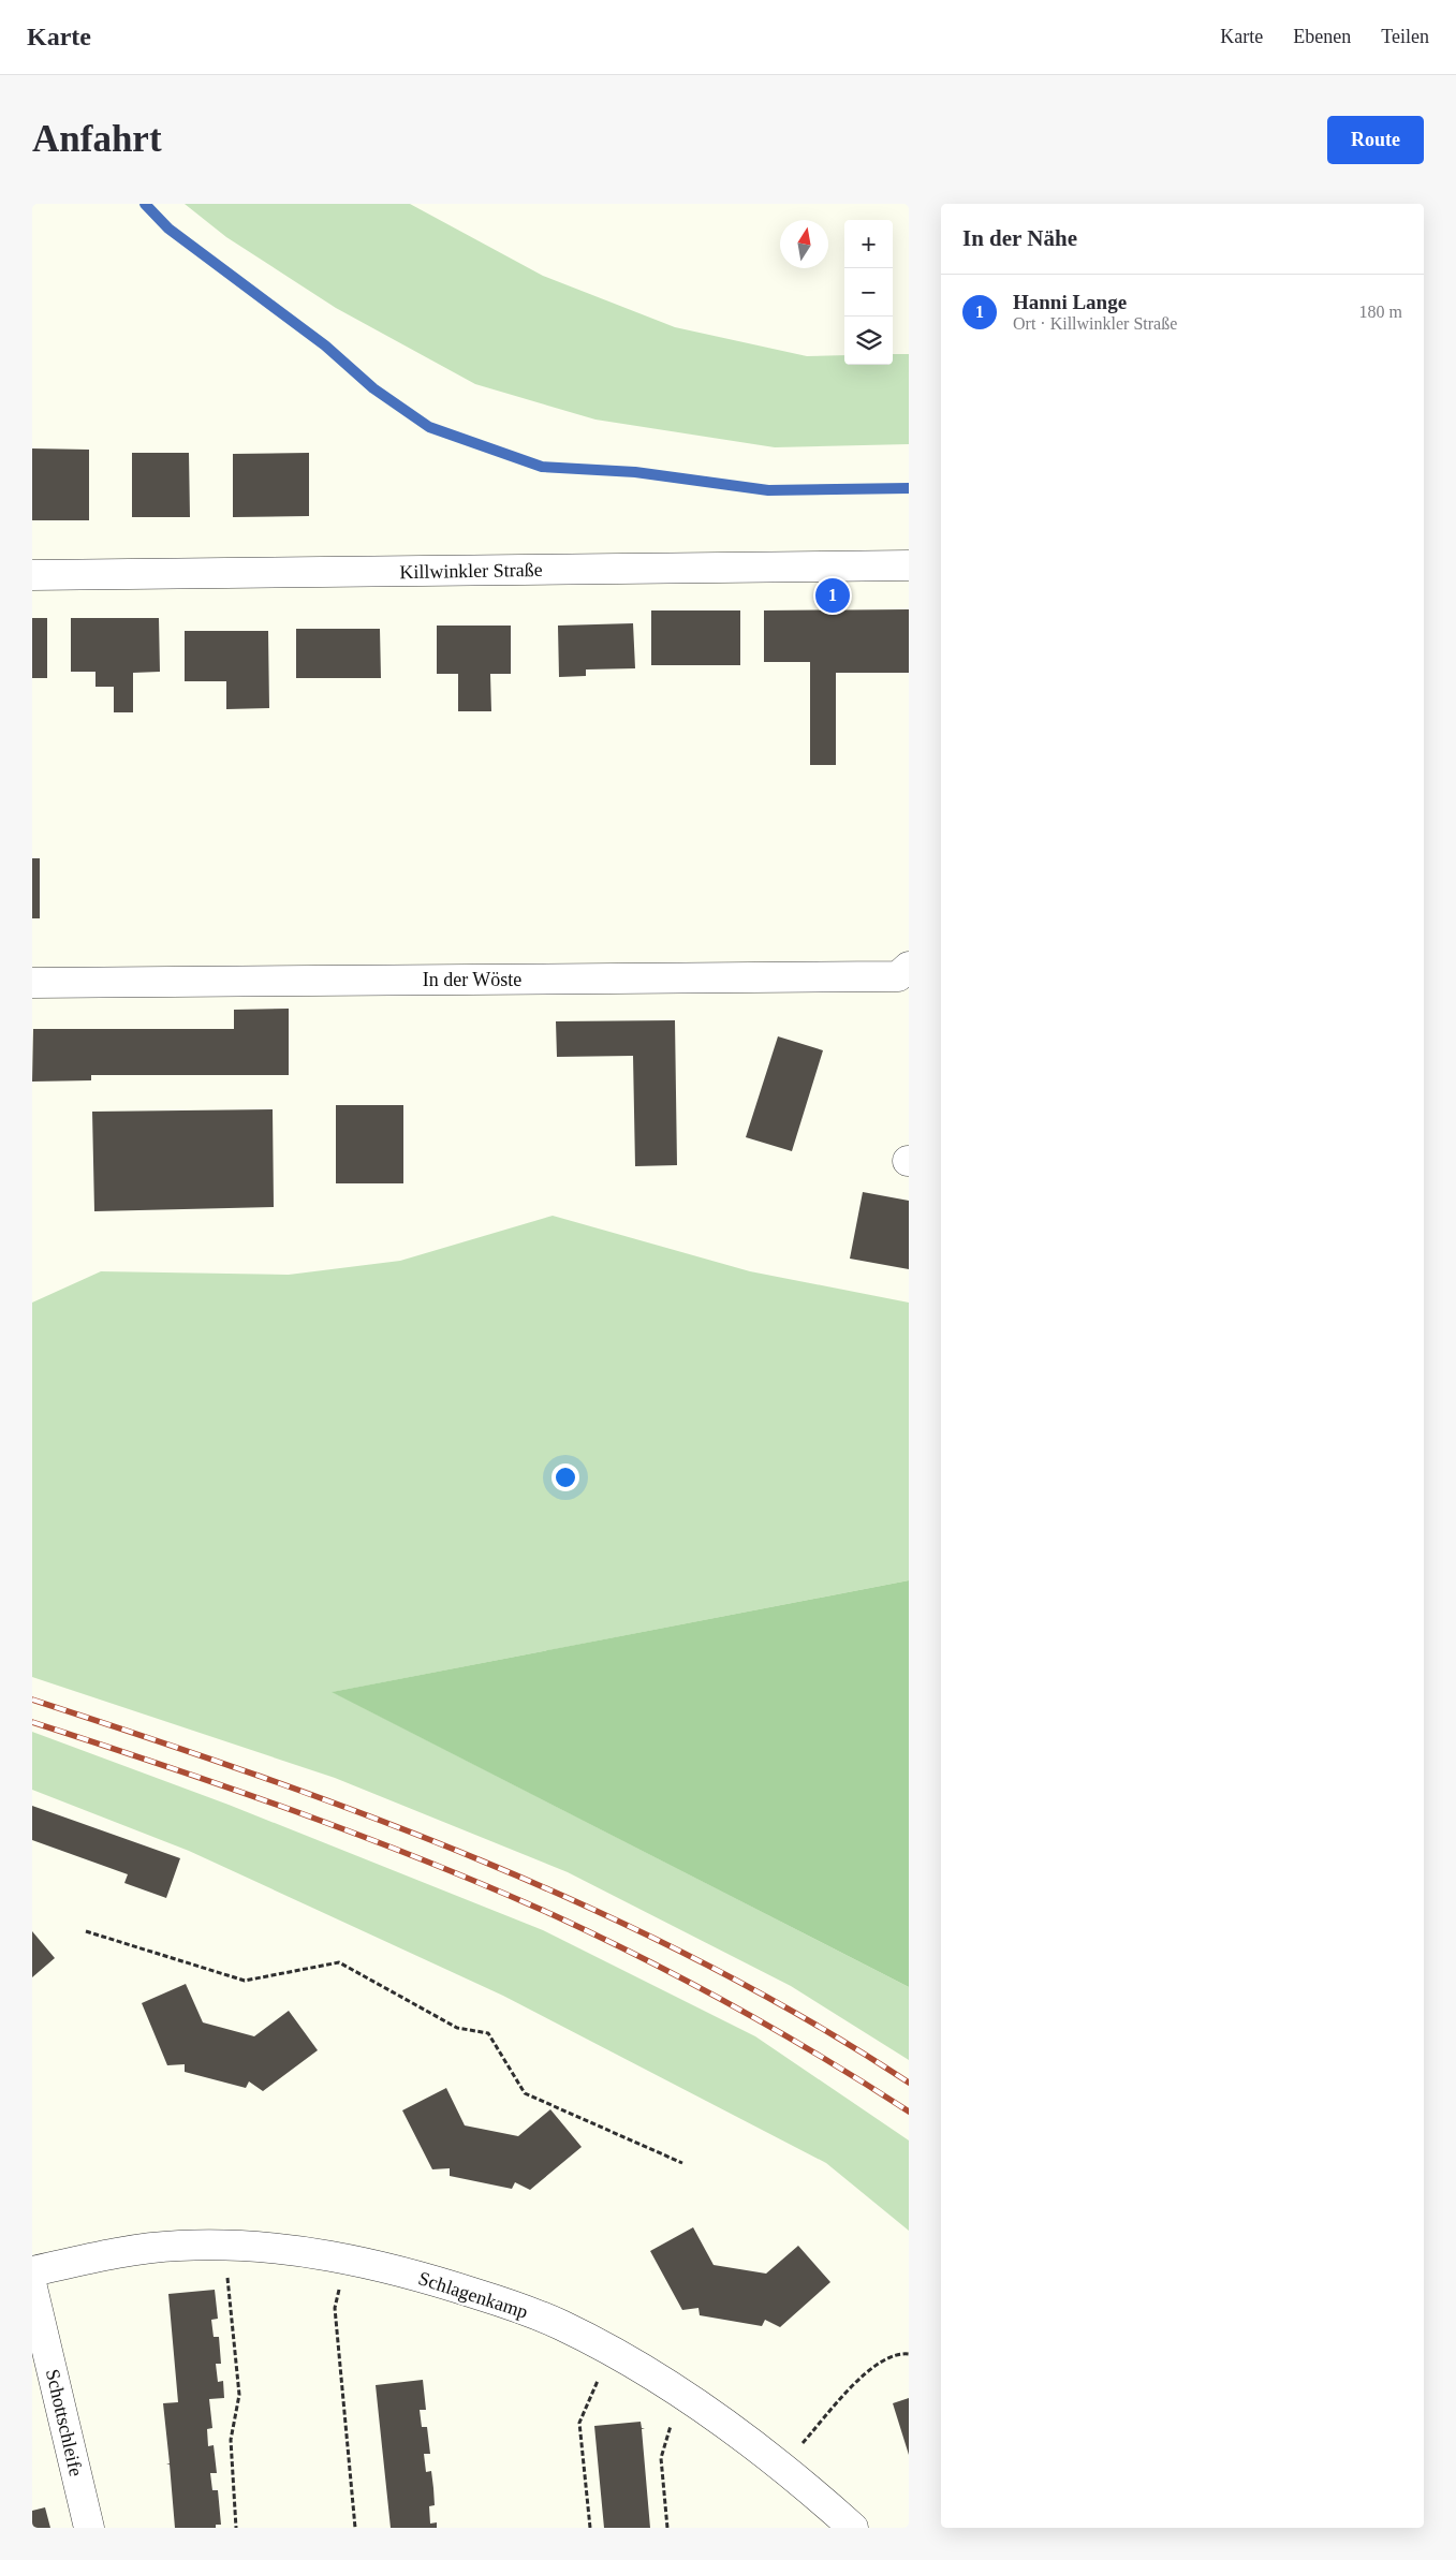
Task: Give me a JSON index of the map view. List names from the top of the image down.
{
  "streets": {
    "street": [
      "Killwinkler Straße",
      "In der Wöste",
      "Schlagenkamp",
      "Schottschleife"
    ]
  },
  "north": "top",
  "page": {
    "header": "Karte",
    "nav": ["Karte", "Ebenen", "Teilen"],
    "buttons": "Route",
    "title": "Anfahrt",
    "heading": "In der Nähe",
    "map_buttons": ["+", "−"],
    "list": [
      {
        "mark": "1",
        "name": "Hanni Lange",
        "note": "Ort · Killwinkler Straße",
        "value": "180 m"
      }
    ],
    "pins": "1"
  }
}
